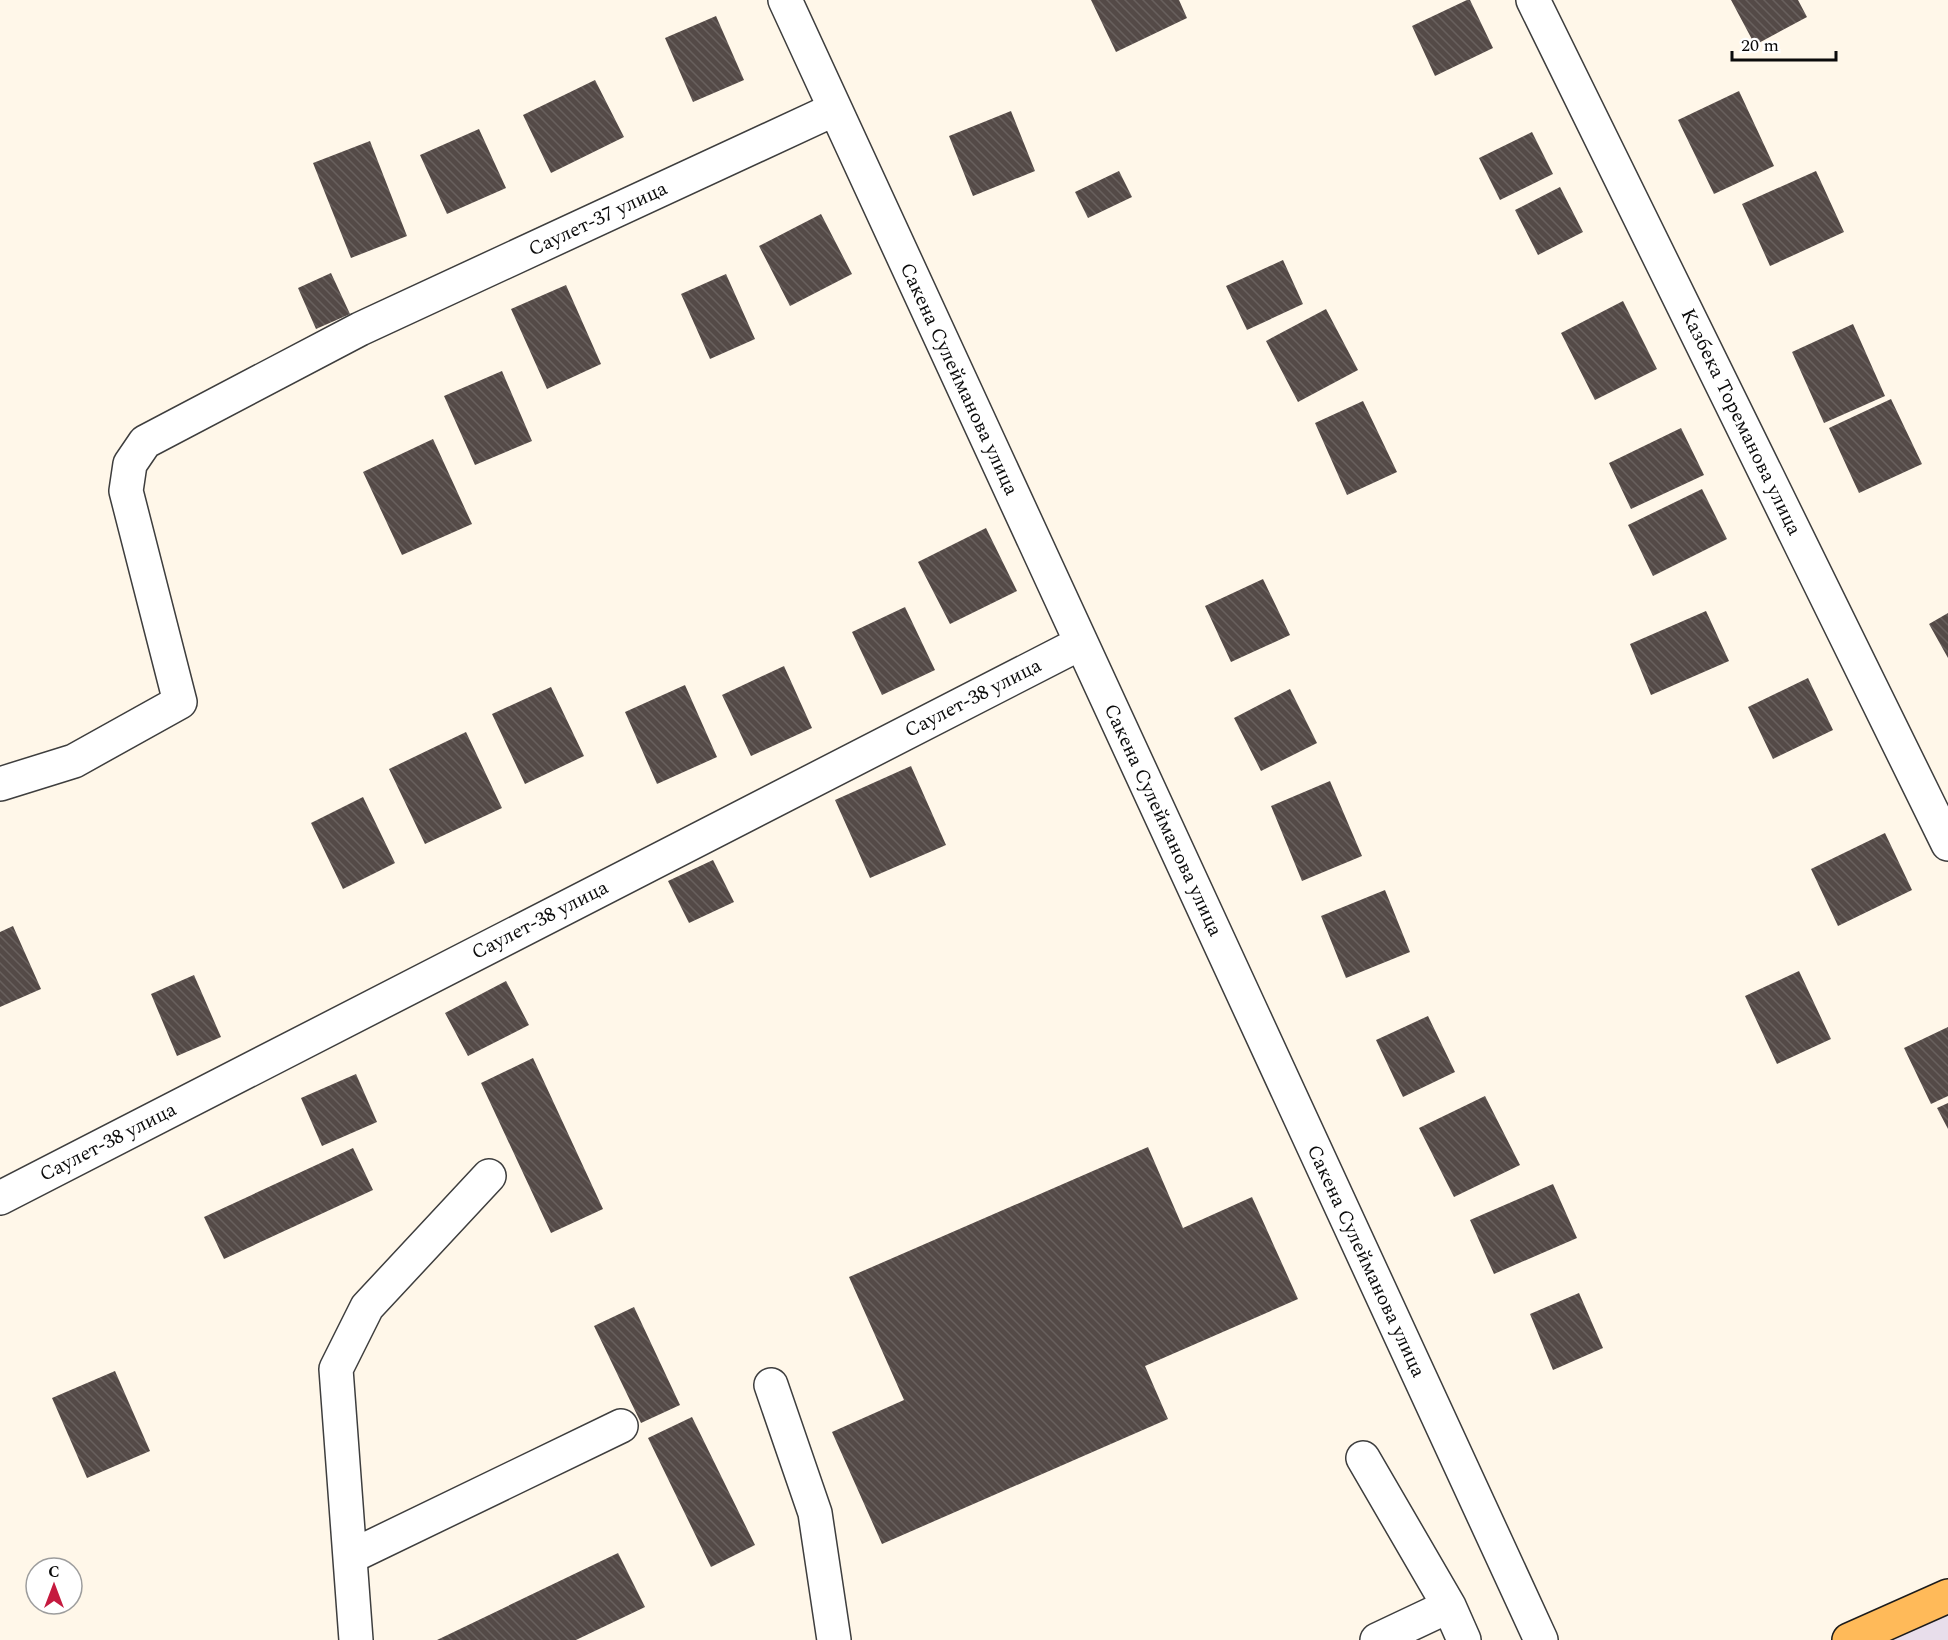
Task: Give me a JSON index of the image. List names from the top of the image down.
{
  "streets": {
    "street": [
      "Саулет-37 улица",
      "Сакена Сулейманова улица",
      "Казбека Тореманова улица",
      "Саулет-38 улица"
    ]
  },
  "crossings": [
    ["Саулет-37 улица", "Сакена Сулейманова улица"],
    ["Сакена Сулейманова улица", "Саулет-38 улица"]
  ],
  "scale_bar": "20 m",
  "north": "top"
}
